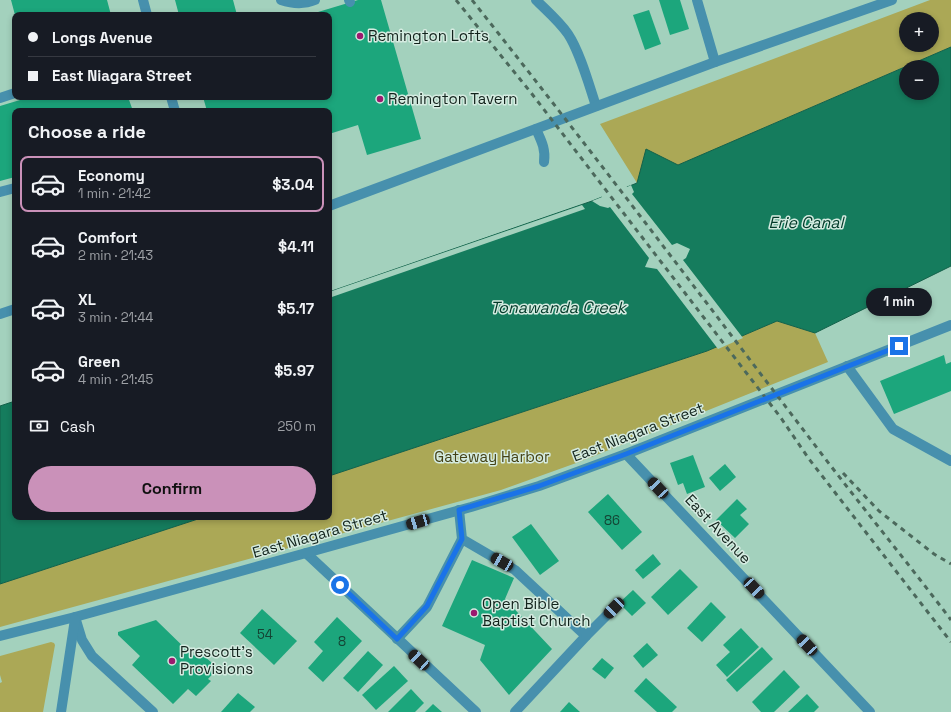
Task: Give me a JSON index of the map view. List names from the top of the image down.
{
  "streets": {
    "street": ["East Niagara Street", "East Avenue"]
  },
  "crossings": [
    ["East Niagara Street", "East Avenue"]
  ],
  "water": ["Erie Canal", "Tonawanda Creek"],
  "parks": ["Gateway Harbor"],
  "places": [
    "Remington Lofts",
    "Remington Tavern",
    "Open Bible Baptist Church",
    "Prescott's Provisions"
  ],
  "house_numbers": ["86", "54", "8"],
  "page": {
    "map_buttons": ["+", "−"],
    "banner": ["Longs Avenue", "East Niagara Street"],
    "heading": "Choose a ride",
    "list": [
      {
        "name": "Economy",
        "note": "1 min · 21:42",
        "value": "$3.04"
      },
      {
        "name": "Comfort",
        "note": "2 min · 21:43",
        "value": "$4.11"
      },
      {
        "name": "XL",
        "note": "3 min · 21:44",
        "value": "$5.17"
      },
      {
        "name": "Green",
        "note": "4 min · 21:45",
        "value": "$5.97"
      }
    ],
    "bubble": "1 min",
    "pay": ["Cash", "250 m"],
    "buttons": "Confirm"
  }
}
